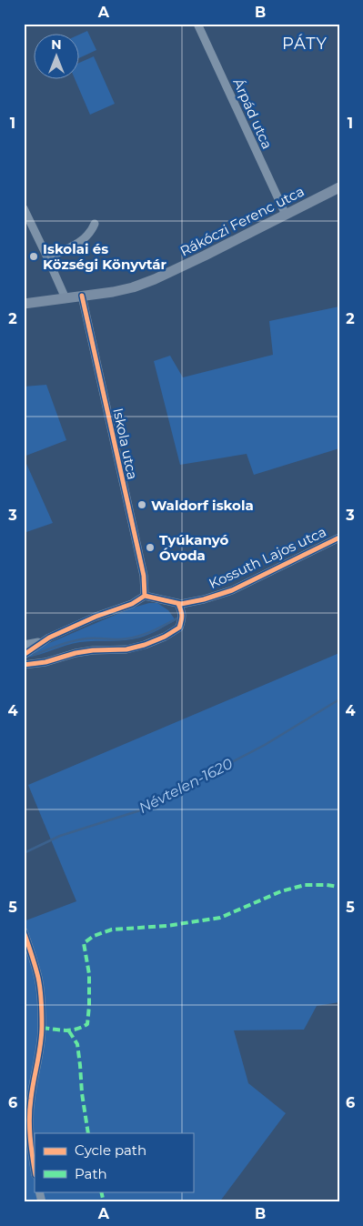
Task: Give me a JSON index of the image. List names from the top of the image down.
{
  "streets": {
    "main road": ["Rákóczi Ferenc utca"],
    "street": ["Árpád utca", "Iskola utca", "Kossuth Lajos utca"]
  },
  "crossings": [
    ["Árpád utca", "Rákóczi Ferenc utca"],
    ["Rákóczi Ferenc utca", "Iskola utca"],
    ["Iskola utca", "Kossuth Lajos utca"]
  ],
  "districts": ["PÁTY"],
  "water": ["Névtelen-1620"],
  "places": ["Iskolai és Községi Könyvtár", "Waldorf iskola", "Tyúkanyó Óvoda"],
  "legend": ["Cycle path", "Path"],
  "north": "top",
  "grid": {
    "columns": ["A", "B"],
    "rows": [
      "1",
      "2",
      "3",
      "4",
      "5",
      "6"
    ]
  }
}
